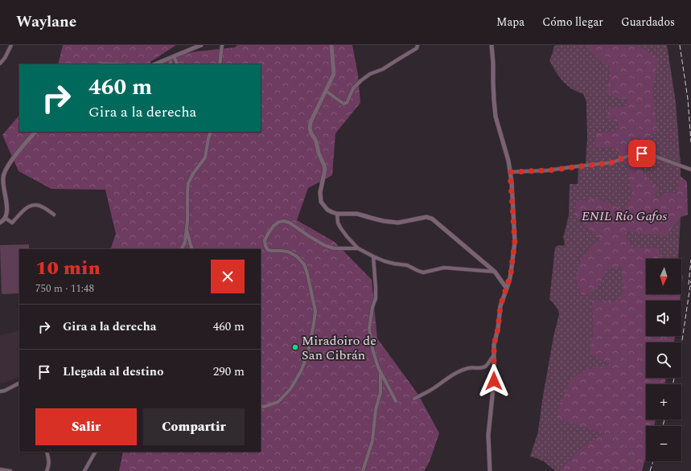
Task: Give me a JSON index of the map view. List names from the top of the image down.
{
  "parks": ["ENIL Río Gafos"],
  "places": ["Miradoiro de San Cibrán"],
  "north": "bottom",
  "page": {
    "header": "Waylane",
    "nav": ["Mapa", "Cómo llegar", "Guardados"],
    "turn": ["460 m", "Gira a la derecha"],
    "heading": ["10 min", "750 m · 11:48"],
    "map_buttons": ["+", "−"],
    "list": [
      {
        "name": "Gira a la derecha",
        "value": "460 m"
      },
      {
        "name": "Llegada al destino",
        "value": "290 m"
      }
    ],
    "buttons": ["Salir", "Compartir"]
  }
}
